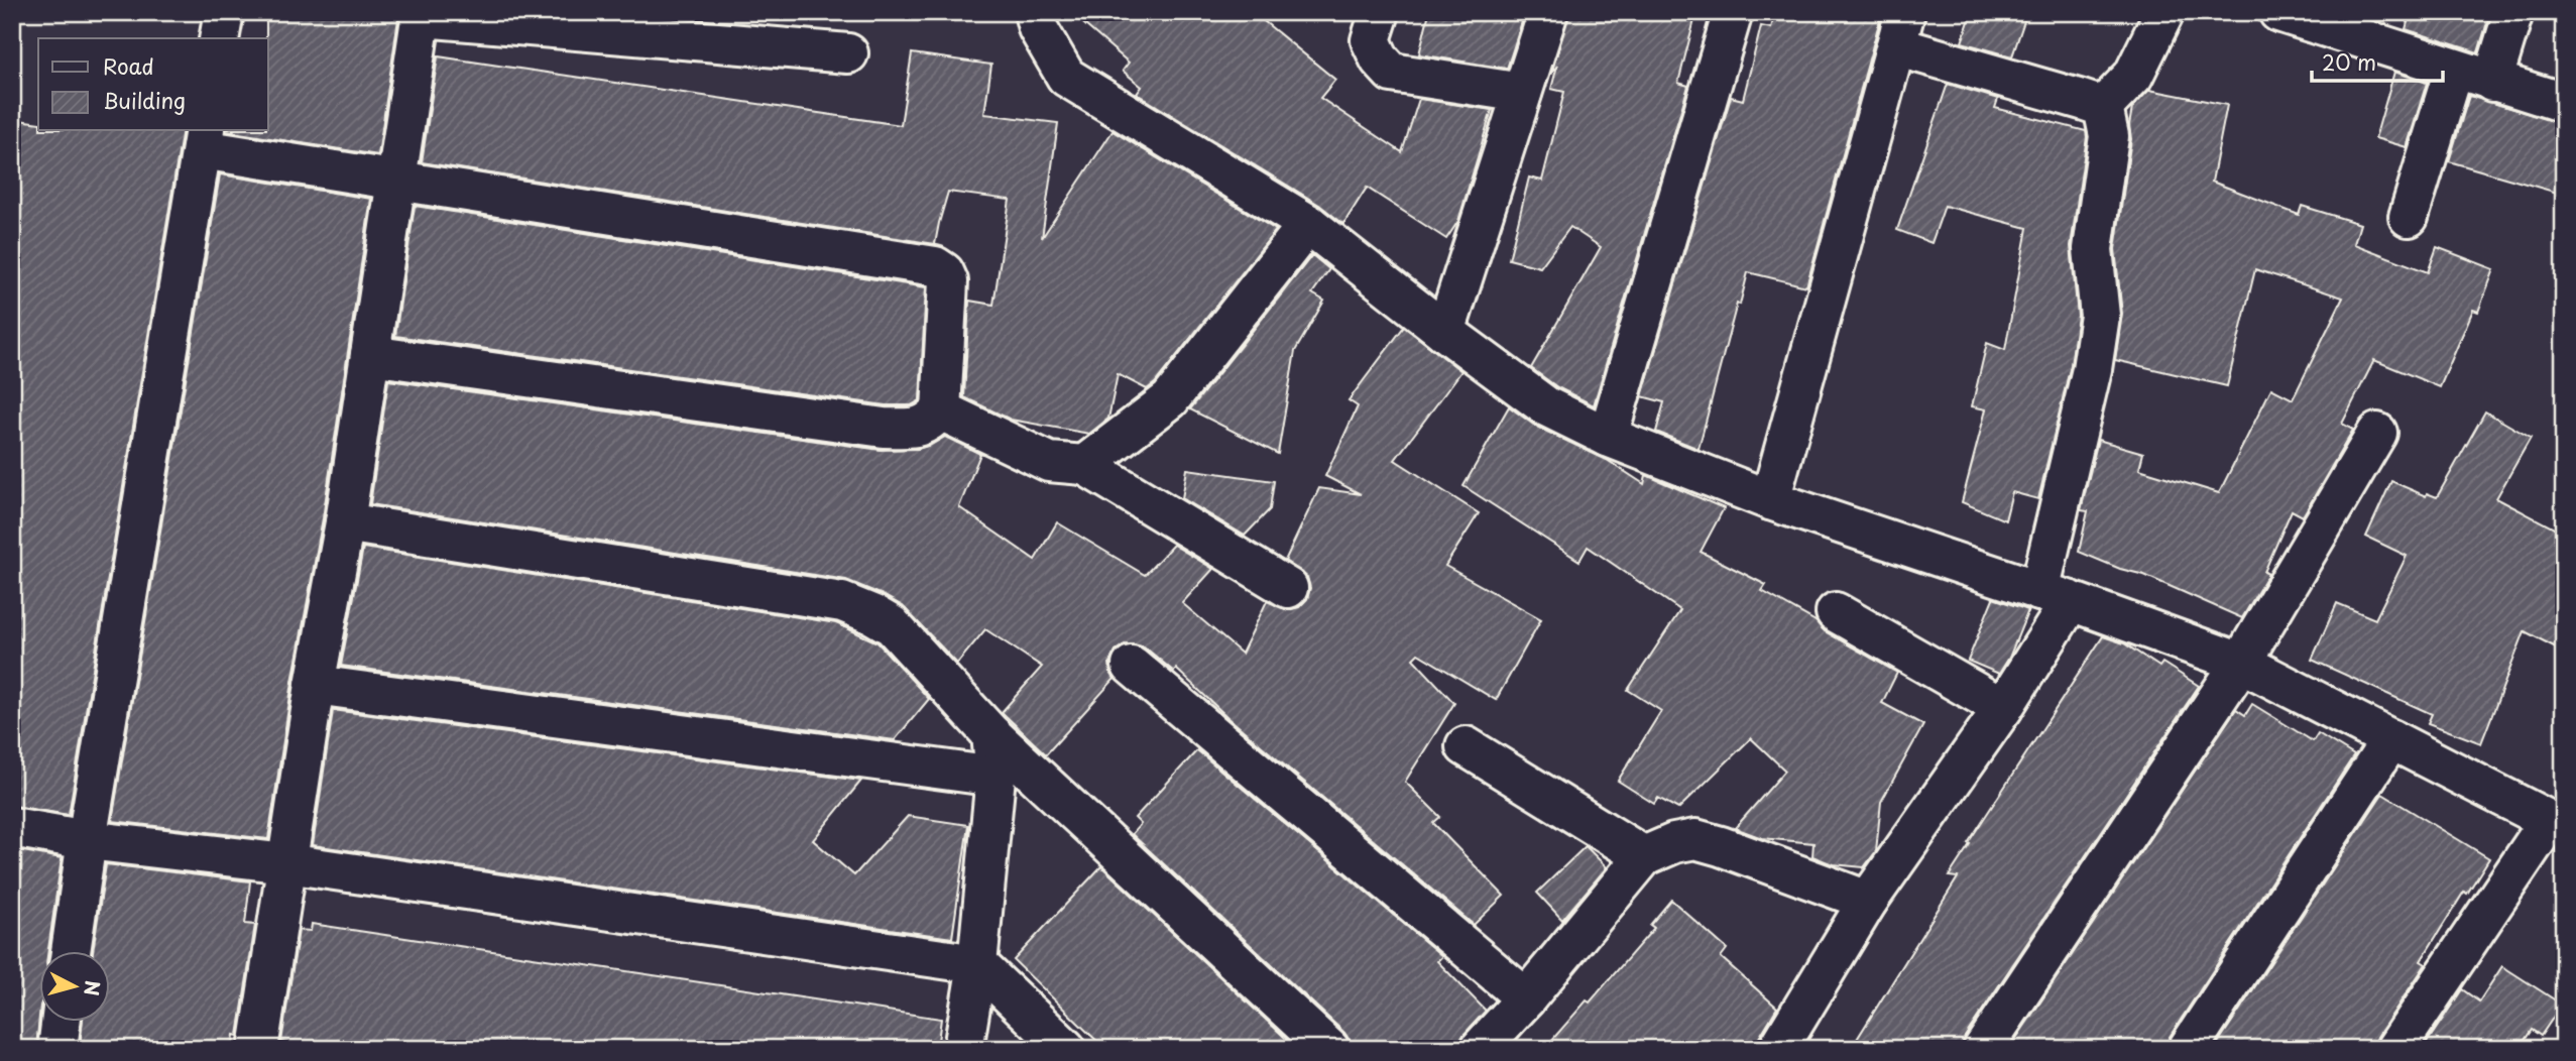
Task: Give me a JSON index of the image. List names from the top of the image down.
{
  "legend": ["Road", "Building"],
  "scale_bar": "20 m",
  "north": "right"
}
